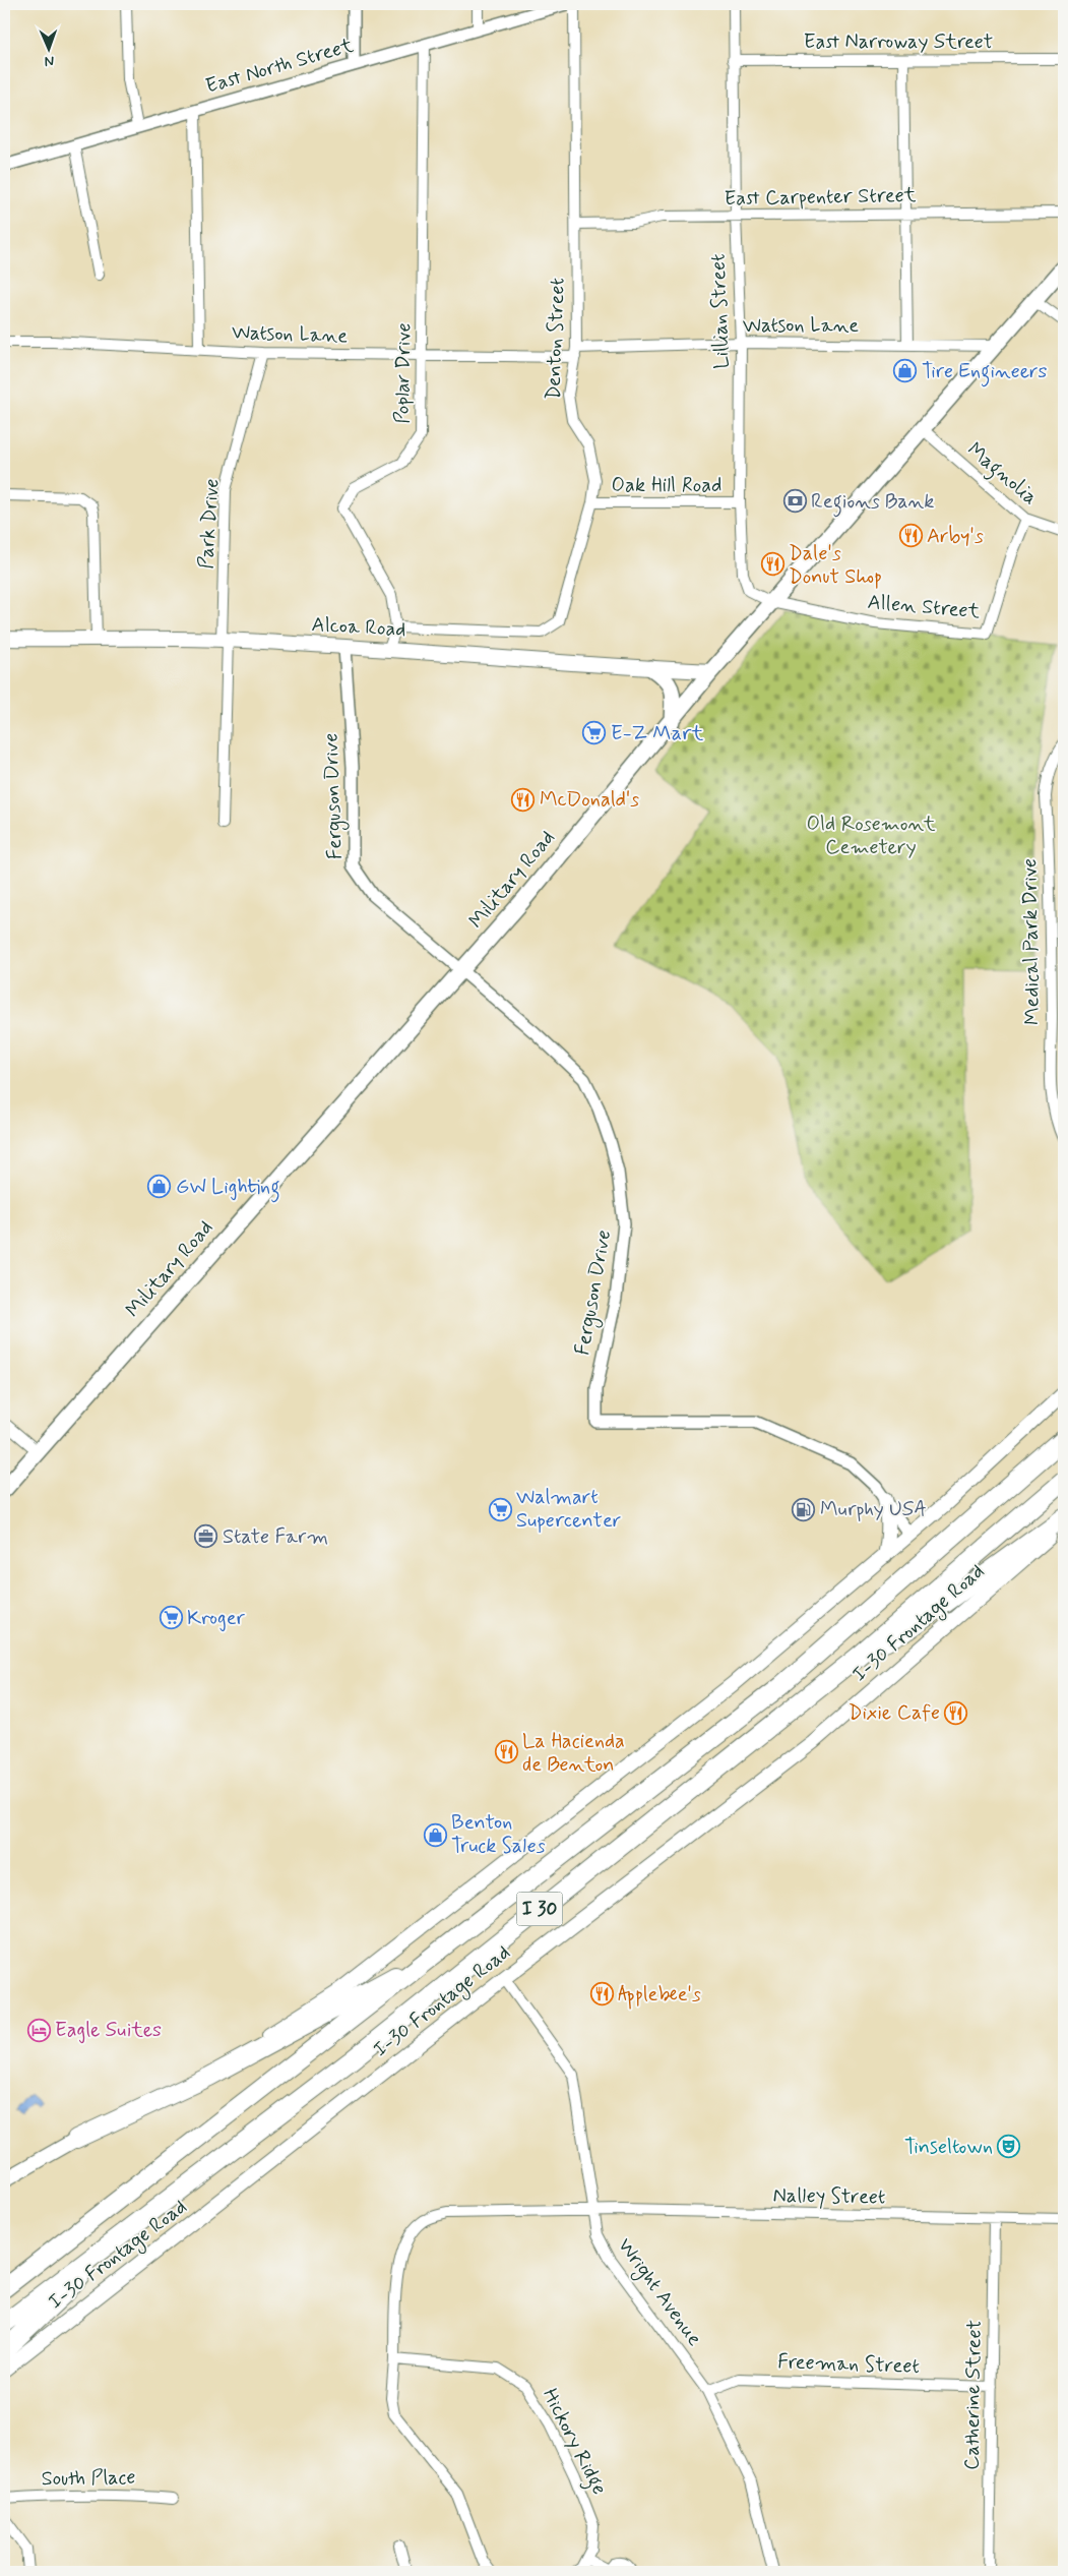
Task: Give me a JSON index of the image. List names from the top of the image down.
{
  "streets": {
    "highway": ["I 30"],
    "main road": ["Alcoa Road", "Military Road", "I-30 Frontage Road"],
    "street": [
      "East Narroway Street",
      "East North Street",
      "East Carpenter Street",
      "Lillian Street",
      "Watson Lane",
      "Denton Street",
      "Poplar Drive",
      "Magnolia",
      "Oak Hill Road",
      "Park Drive",
      "Allen Street",
      "Ferguson Drive",
      "Medical Park Drive",
      "Nalley Street",
      "Wright Avenue",
      "Freeman Street",
      "Catherine Street",
      "Hickory Ridge",
      "South Place"
    ]
  },
  "crossings": [
    ["East Narroway Street", "Lillian Street"],
    ["East North Street", "Poplar Drive"],
    ["East Carpenter Street", "Lillian Street"],
    ["East Carpenter Street", "Denton Street"],
    ["Lillian Street", "Watson Lane"],
    ["Lillian Street", "Oak Hill Road"],
    ["Lillian Street", "Allen Street"],
    ["Lillian Street", "Military Road"],
    ["Watson Lane", "Denton Street"],
    ["Watson Lane", "Poplar Drive"],
    ["Watson Lane", "Park Drive"],
    ["Watson Lane", "Military Road"],
    ["Denton Street", "Poplar Drive"],
    ["Denton Street", "Oak Hill Road"],
    ["Poplar Drive", "Alcoa Road"],
    ["Magnolia", "Allen Street"],
    ["Magnolia", "Military Road"],
    ["Park Drive", "Alcoa Road"],
    ["Allen Street", "Military Road"],
    ["Alcoa Road", "Ferguson Drive"],
    ["Alcoa Road", "Military Road"],
    ["Ferguson Drive", "Military Road"],
    ["I-30 Frontage Road", "Wright Avenue"],
    ["Nalley Street", "Wright Avenue"],
    ["Nalley Street", "Catherine Street"],
    ["Wright Avenue", "Freeman Street"],
    ["Freeman Street", "Catherine Street"]
  ],
  "parks": ["Old Rosemont Cemetery"],
  "places": {
    "shop": ["Tire Engineers", "GW Lighting", "Benton Truck Sales"],
    "bank": ["Regions Bank"],
    "restaurant": [
      "Arby's",
      "Dale's Donut Shop",
      "McDonald's",
      "Dixie Cafe",
      "La Hacienda de Benton",
      "Applebee's"
    ],
    "supermarket": ["E-Z Mart", "Walmart Supercenter", "Kroger"],
    "fuel station": ["Murphy USA"],
    "office": ["State Farm"],
    "hotel": ["Eagle Suites"],
    "theatre": ["Tinseltown"]
  },
  "north": "bottom"
}
